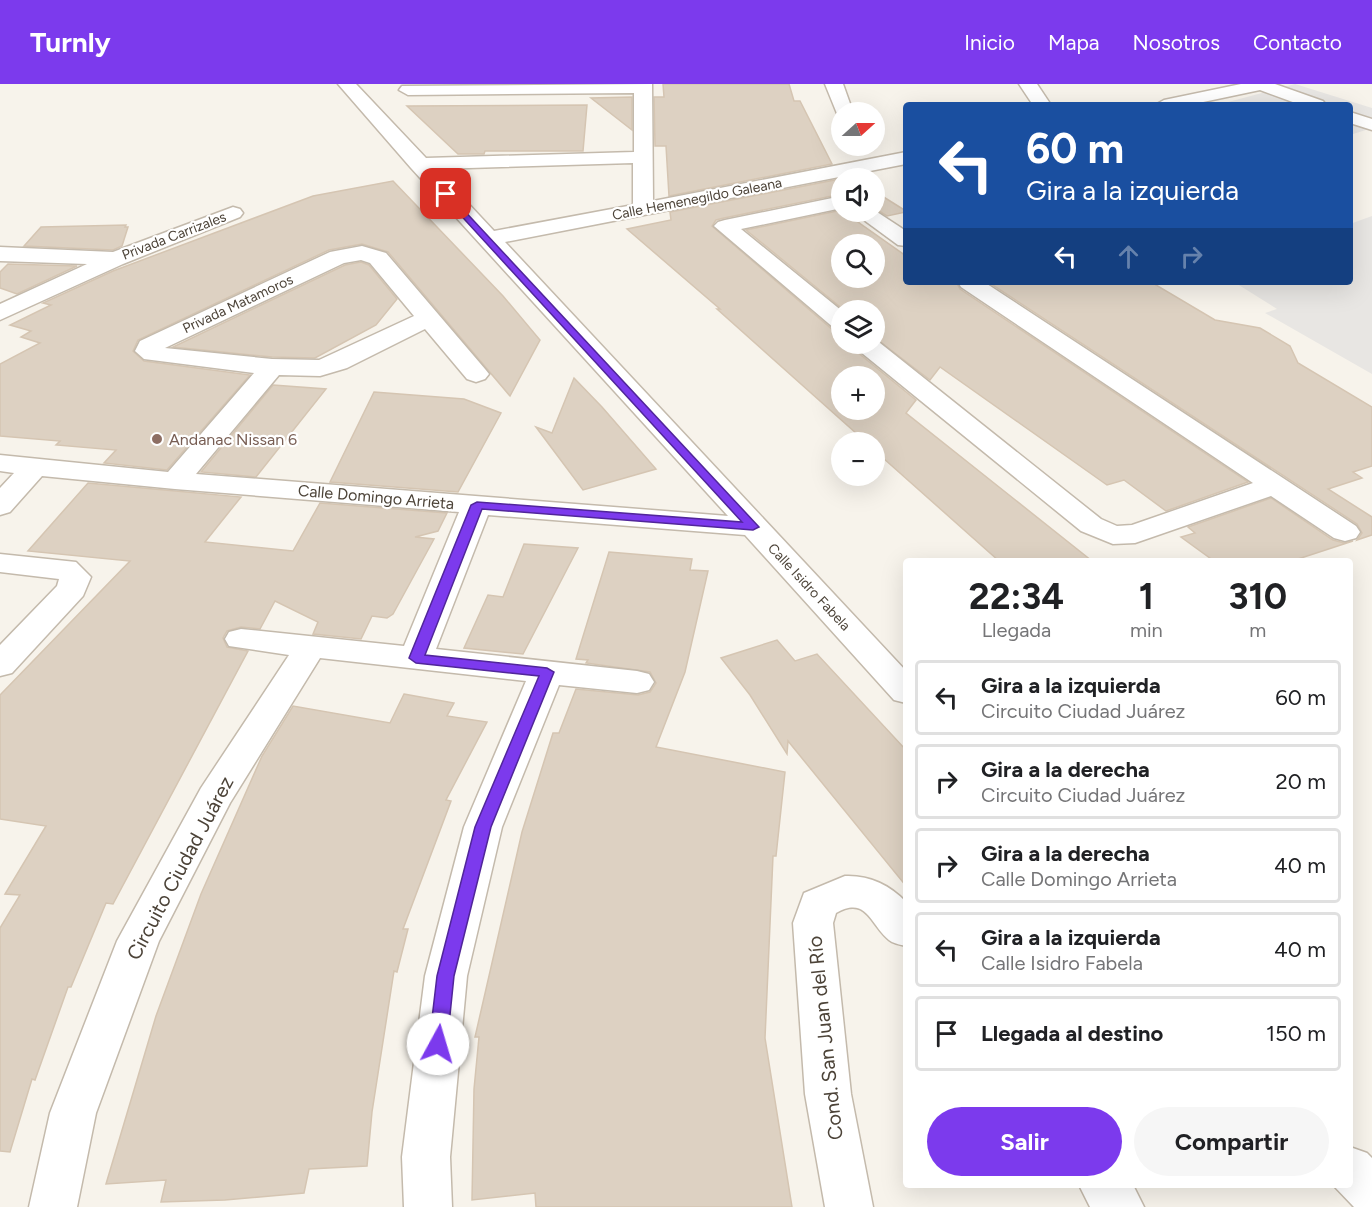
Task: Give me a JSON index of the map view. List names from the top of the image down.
{
  "streets": {
    "street": [
      "Calle Hemenegildo Galeana",
      "Privada Carrizales",
      "Privada Matamoros",
      "Calle Domingo Arrieta",
      "Calle Isidro Fabela",
      "Circuito Ciudad Juárez",
      "Cond. San Juan del Río"
    ]
  },
  "crossings": [
    ["Calle Hemenegildo Galeana", "Calle Isidro Fabela"],
    ["Calle Domingo Arrieta", "Calle Isidro Fabela"]
  ],
  "places": ["Andanac Nissan 6"],
  "north": "right",
  "page": {
    "header": "Turnly",
    "nav": [
      "Inicio",
      "Mapa",
      "Nosotros",
      "Contacto"
    ],
    "map_buttons": ["+", "−"],
    "turn": ["60 m", "Gira a la izquierda"],
    "eta": [
      "22:34",
      "Llegada",
      "1",
      "min",
      "310",
      "m"
    ],
    "list": [
      {
        "name": "Gira a la izquierda",
        "note": "Circuito Ciudad Juárez",
        "value": "60 m"
      },
      {
        "name": "Gira a la derecha",
        "note": "Circuito Ciudad Juárez",
        "value": "20 m"
      },
      {
        "name": "Gira a la derecha",
        "note": "Calle Domingo Arrieta",
        "value": "40 m"
      },
      {
        "name": "Gira a la izquierda",
        "note": "Calle Isidro Fabela",
        "value": "40 m"
      },
      {
        "name": "Llegada al destino",
        "value": "150 m"
      }
    ],
    "buttons": ["Salir", "Compartir"]
  }
}
